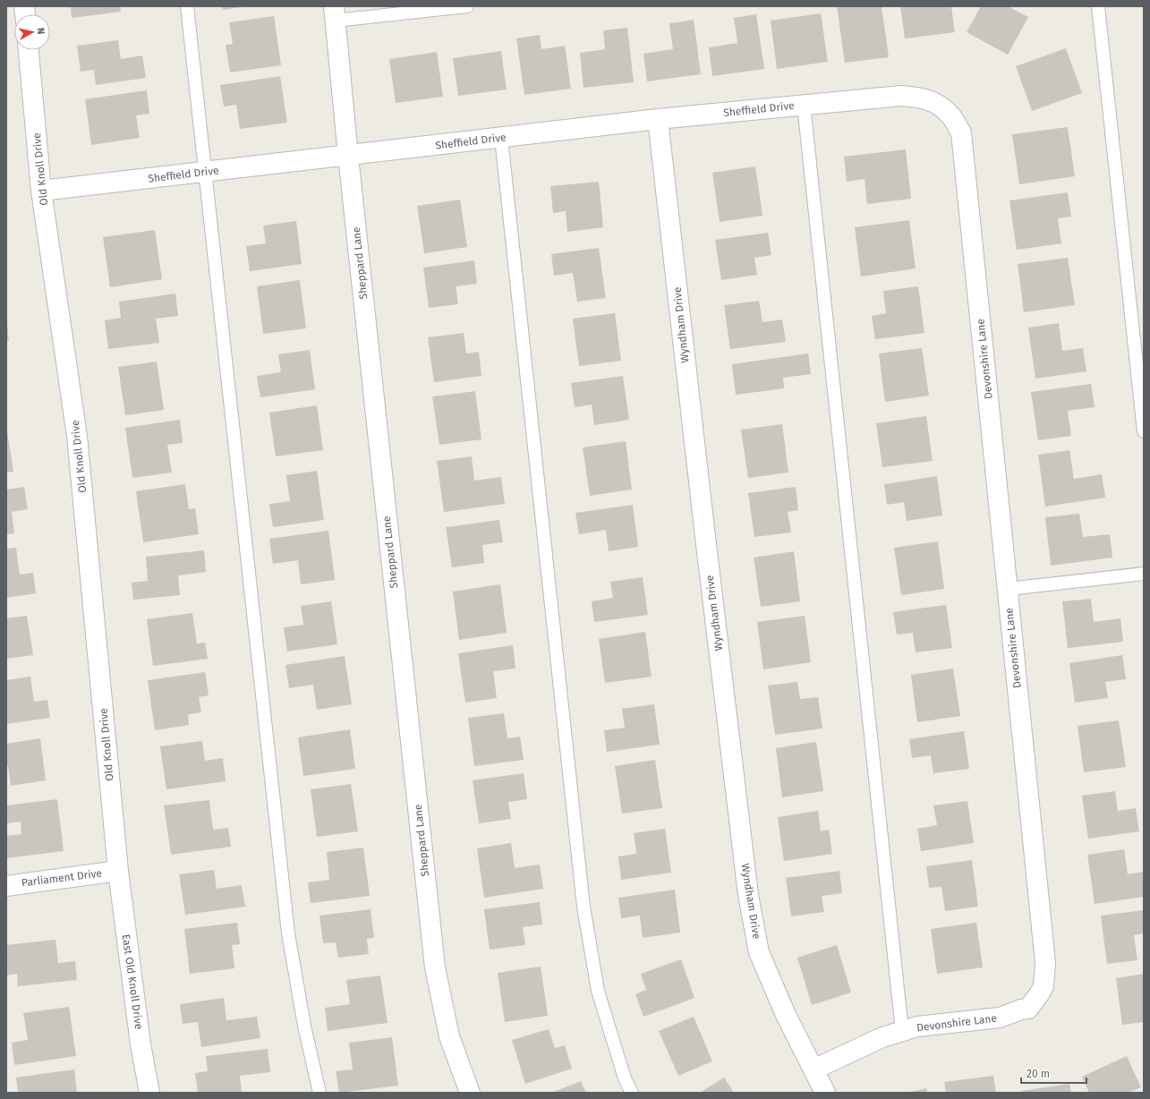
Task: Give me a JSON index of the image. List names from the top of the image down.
{
  "streets": {
    "street": [
      "Sheffield Drive",
      "Old Knoll Drive",
      "Sheppard Lane",
      "Wyndham Drive",
      "Devonshire Lane",
      "Parliament Drive",
      "East Old Knoll Drive"
    ]
  },
  "crossings": [
    ["Sheffield Drive", "Old Knoll Drive"],
    ["Sheffield Drive", "Sheppard Lane"],
    ["Sheffield Drive", "Wyndham Drive"],
    ["Sheffield Drive", "Devonshire Lane"],
    ["Old Knoll Drive", "Parliament Drive"],
    ["Old Knoll Drive", "East Old Knoll Drive"],
    ["Wyndham Drive", "Devonshire Lane"],
    ["Parliament Drive", "East Old Knoll Drive"]
  ],
  "scale_bar": "20 m",
  "north": "right"
}
